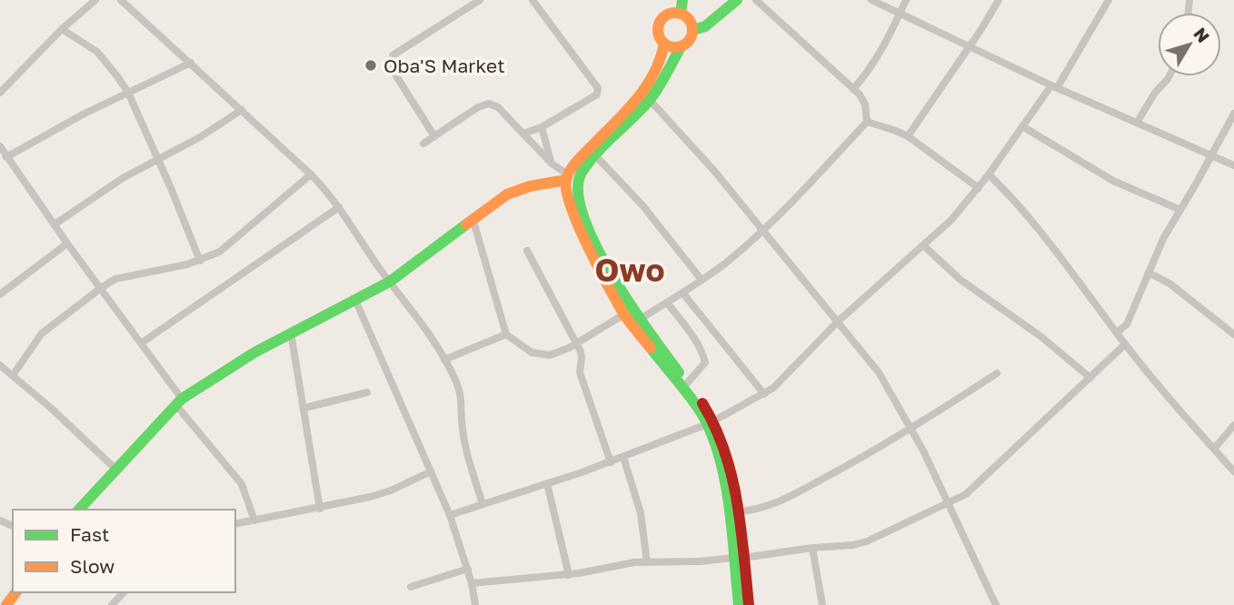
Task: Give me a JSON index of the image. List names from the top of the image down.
{
  "districts": ["Owo"],
  "places": ["Oba'S Market"],
  "legend": ["Fast", "Slow"],
  "north": "top right"
}
